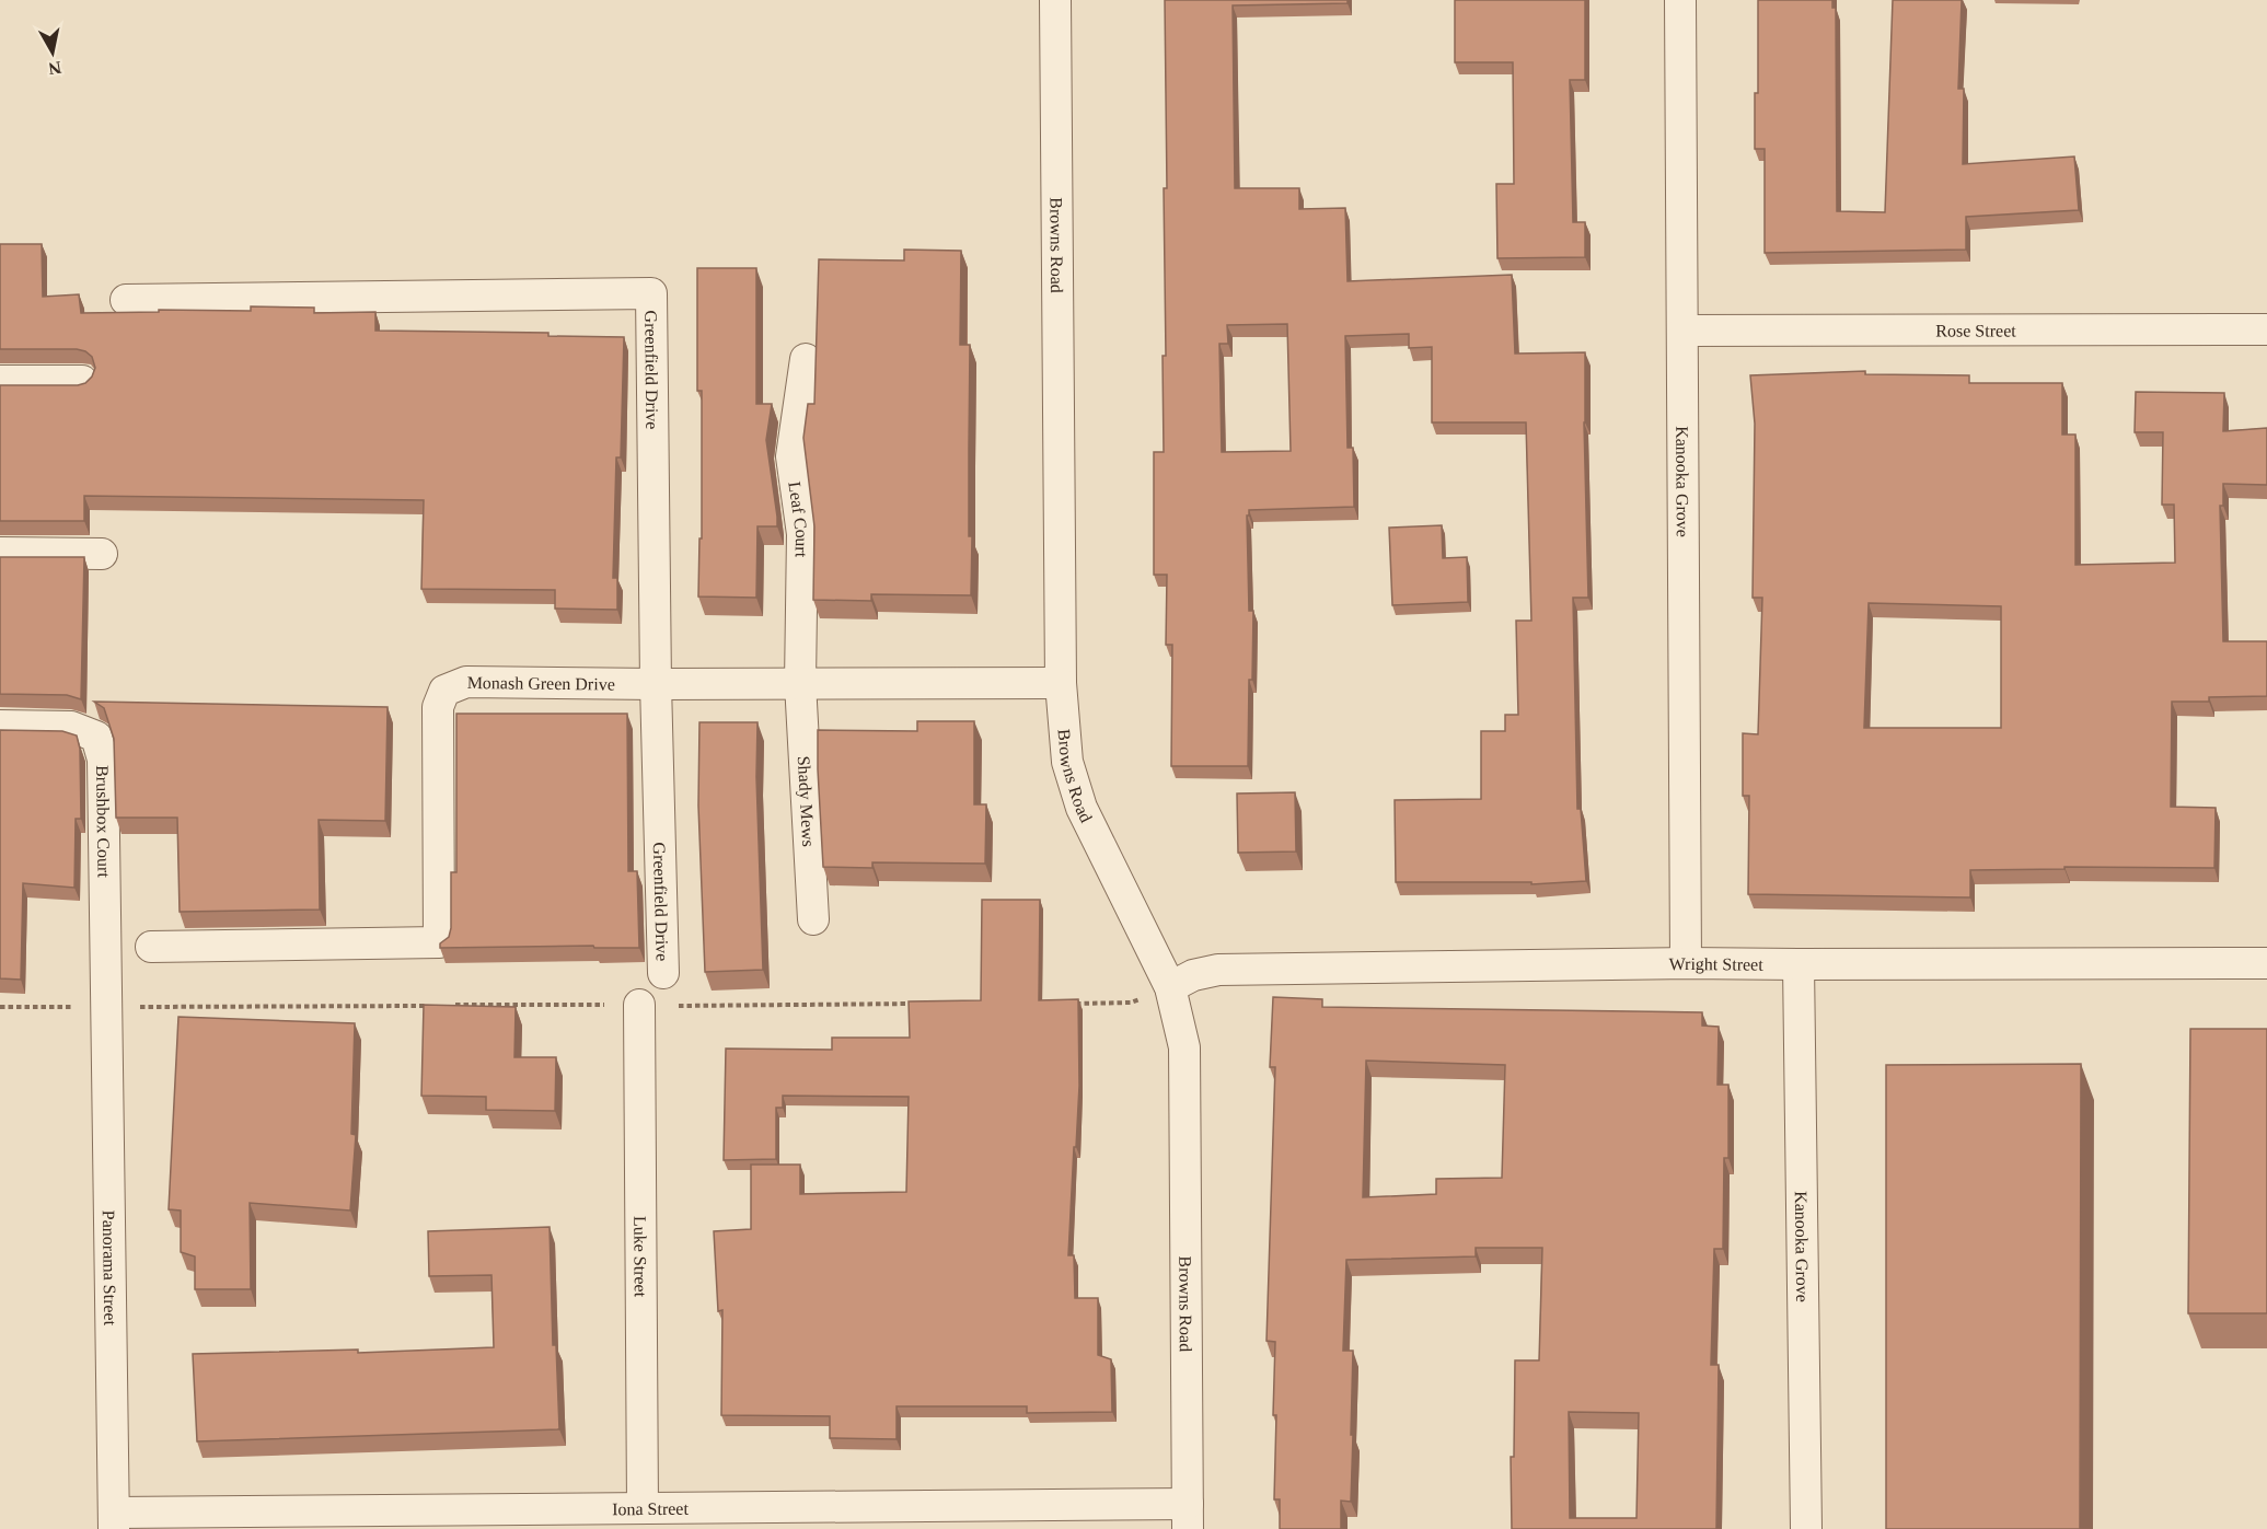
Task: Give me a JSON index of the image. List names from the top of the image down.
{
  "streets": {
    "street": [
      "Browns Road",
      "Rose Street",
      "Greenfield Drive",
      "Kanooka Grove",
      "Leaf Court",
      "Monash Green Drive",
      "Shady Mews",
      "Brushbox Court",
      "Wright Street",
      "Luke Street",
      "Panorama Street",
      "Iona Street"
    ]
  },
  "crossings": [
    ["Browns Road", "Monash Green Drive"],
    ["Browns Road", "Wright Street"],
    ["Browns Road", "Iona Street"],
    ["Rose Street", "Kanooka Grove"],
    ["Greenfield Drive", "Monash Green Drive"],
    ["Kanooka Grove", "Wright Street"],
    ["Leaf Court", "Monash Green Drive"],
    ["Leaf Court", "Shady Mews"],
    ["Monash Green Drive", "Shady Mews"],
    ["Brushbox Court", "Panorama Street"],
    ["Luke Street", "Iona Street"],
    ["Panorama Street", "Iona Street"]
  ],
  "north": "bottom"
}
